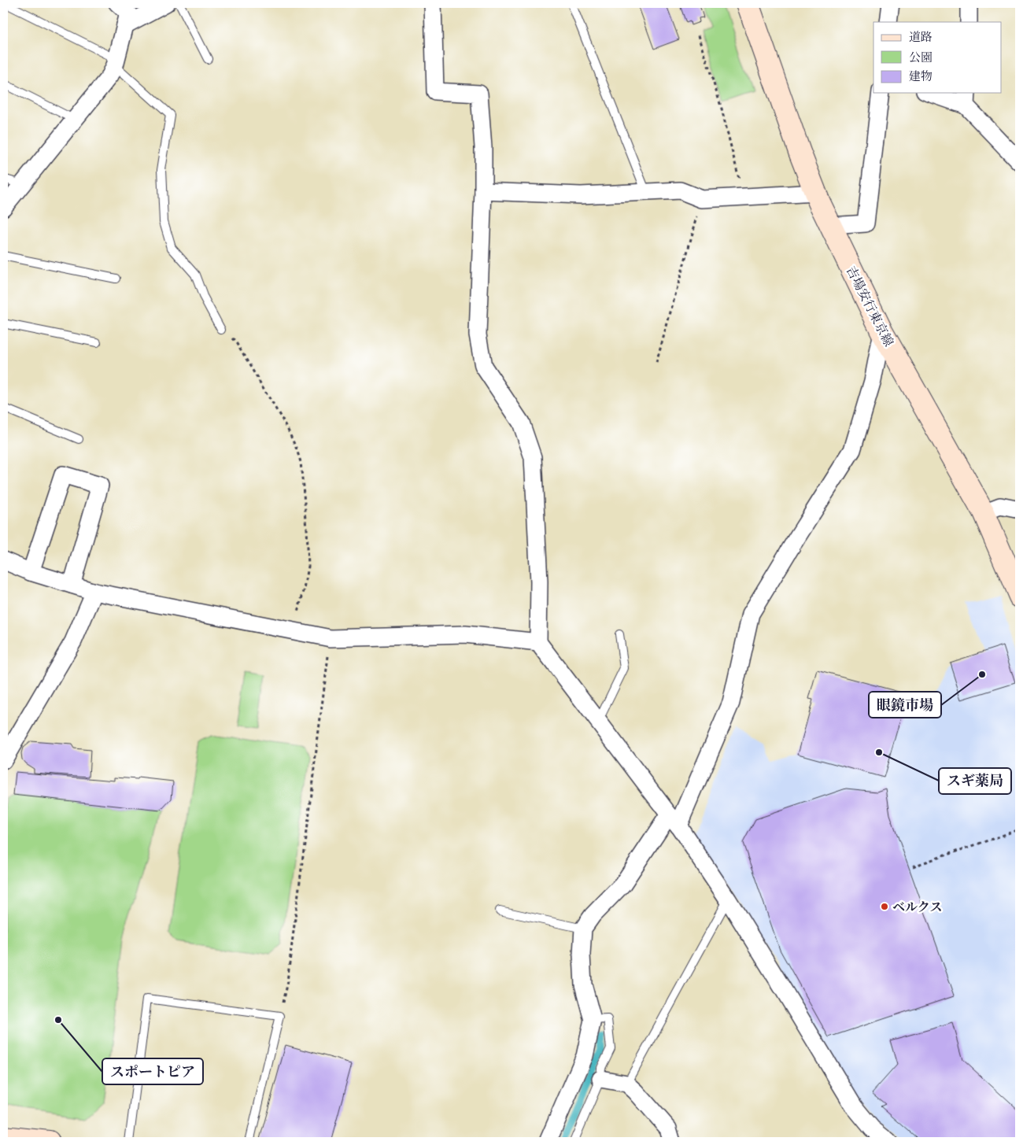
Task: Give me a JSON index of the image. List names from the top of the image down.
{
  "streets": {
    "main road": ["吉場安行東京線"]
  },
  "places": [
    "眼鏡市場",
    "スギ薬局",
    "ベルクス",
    "スポートピア"
  ],
  "legend": ["道路", "公園", "建物"]
}
